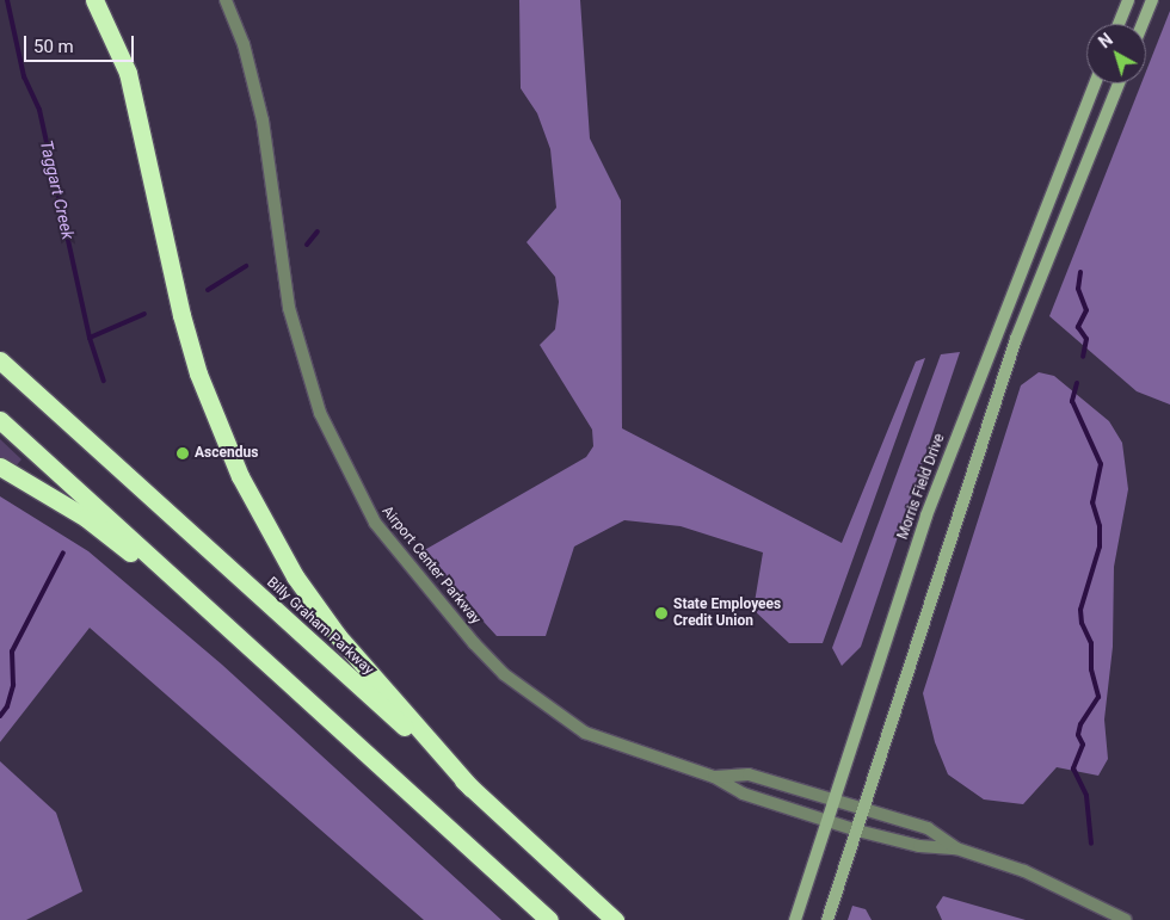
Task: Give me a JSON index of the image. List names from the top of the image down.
{
  "streets": {
    "highway": ["Billy Graham Parkway"],
    "street": ["Morris Field Drive", "Airport Center Parkway"]
  },
  "crossings": [
    ["Morris Field Drive", "Airport Center Parkway"]
  ],
  "water": ["Taggart Creek"],
  "places": ["Ascendus", "State Employees Credit Union"],
  "scale_bar": "50 m",
  "north": "top left"
}
